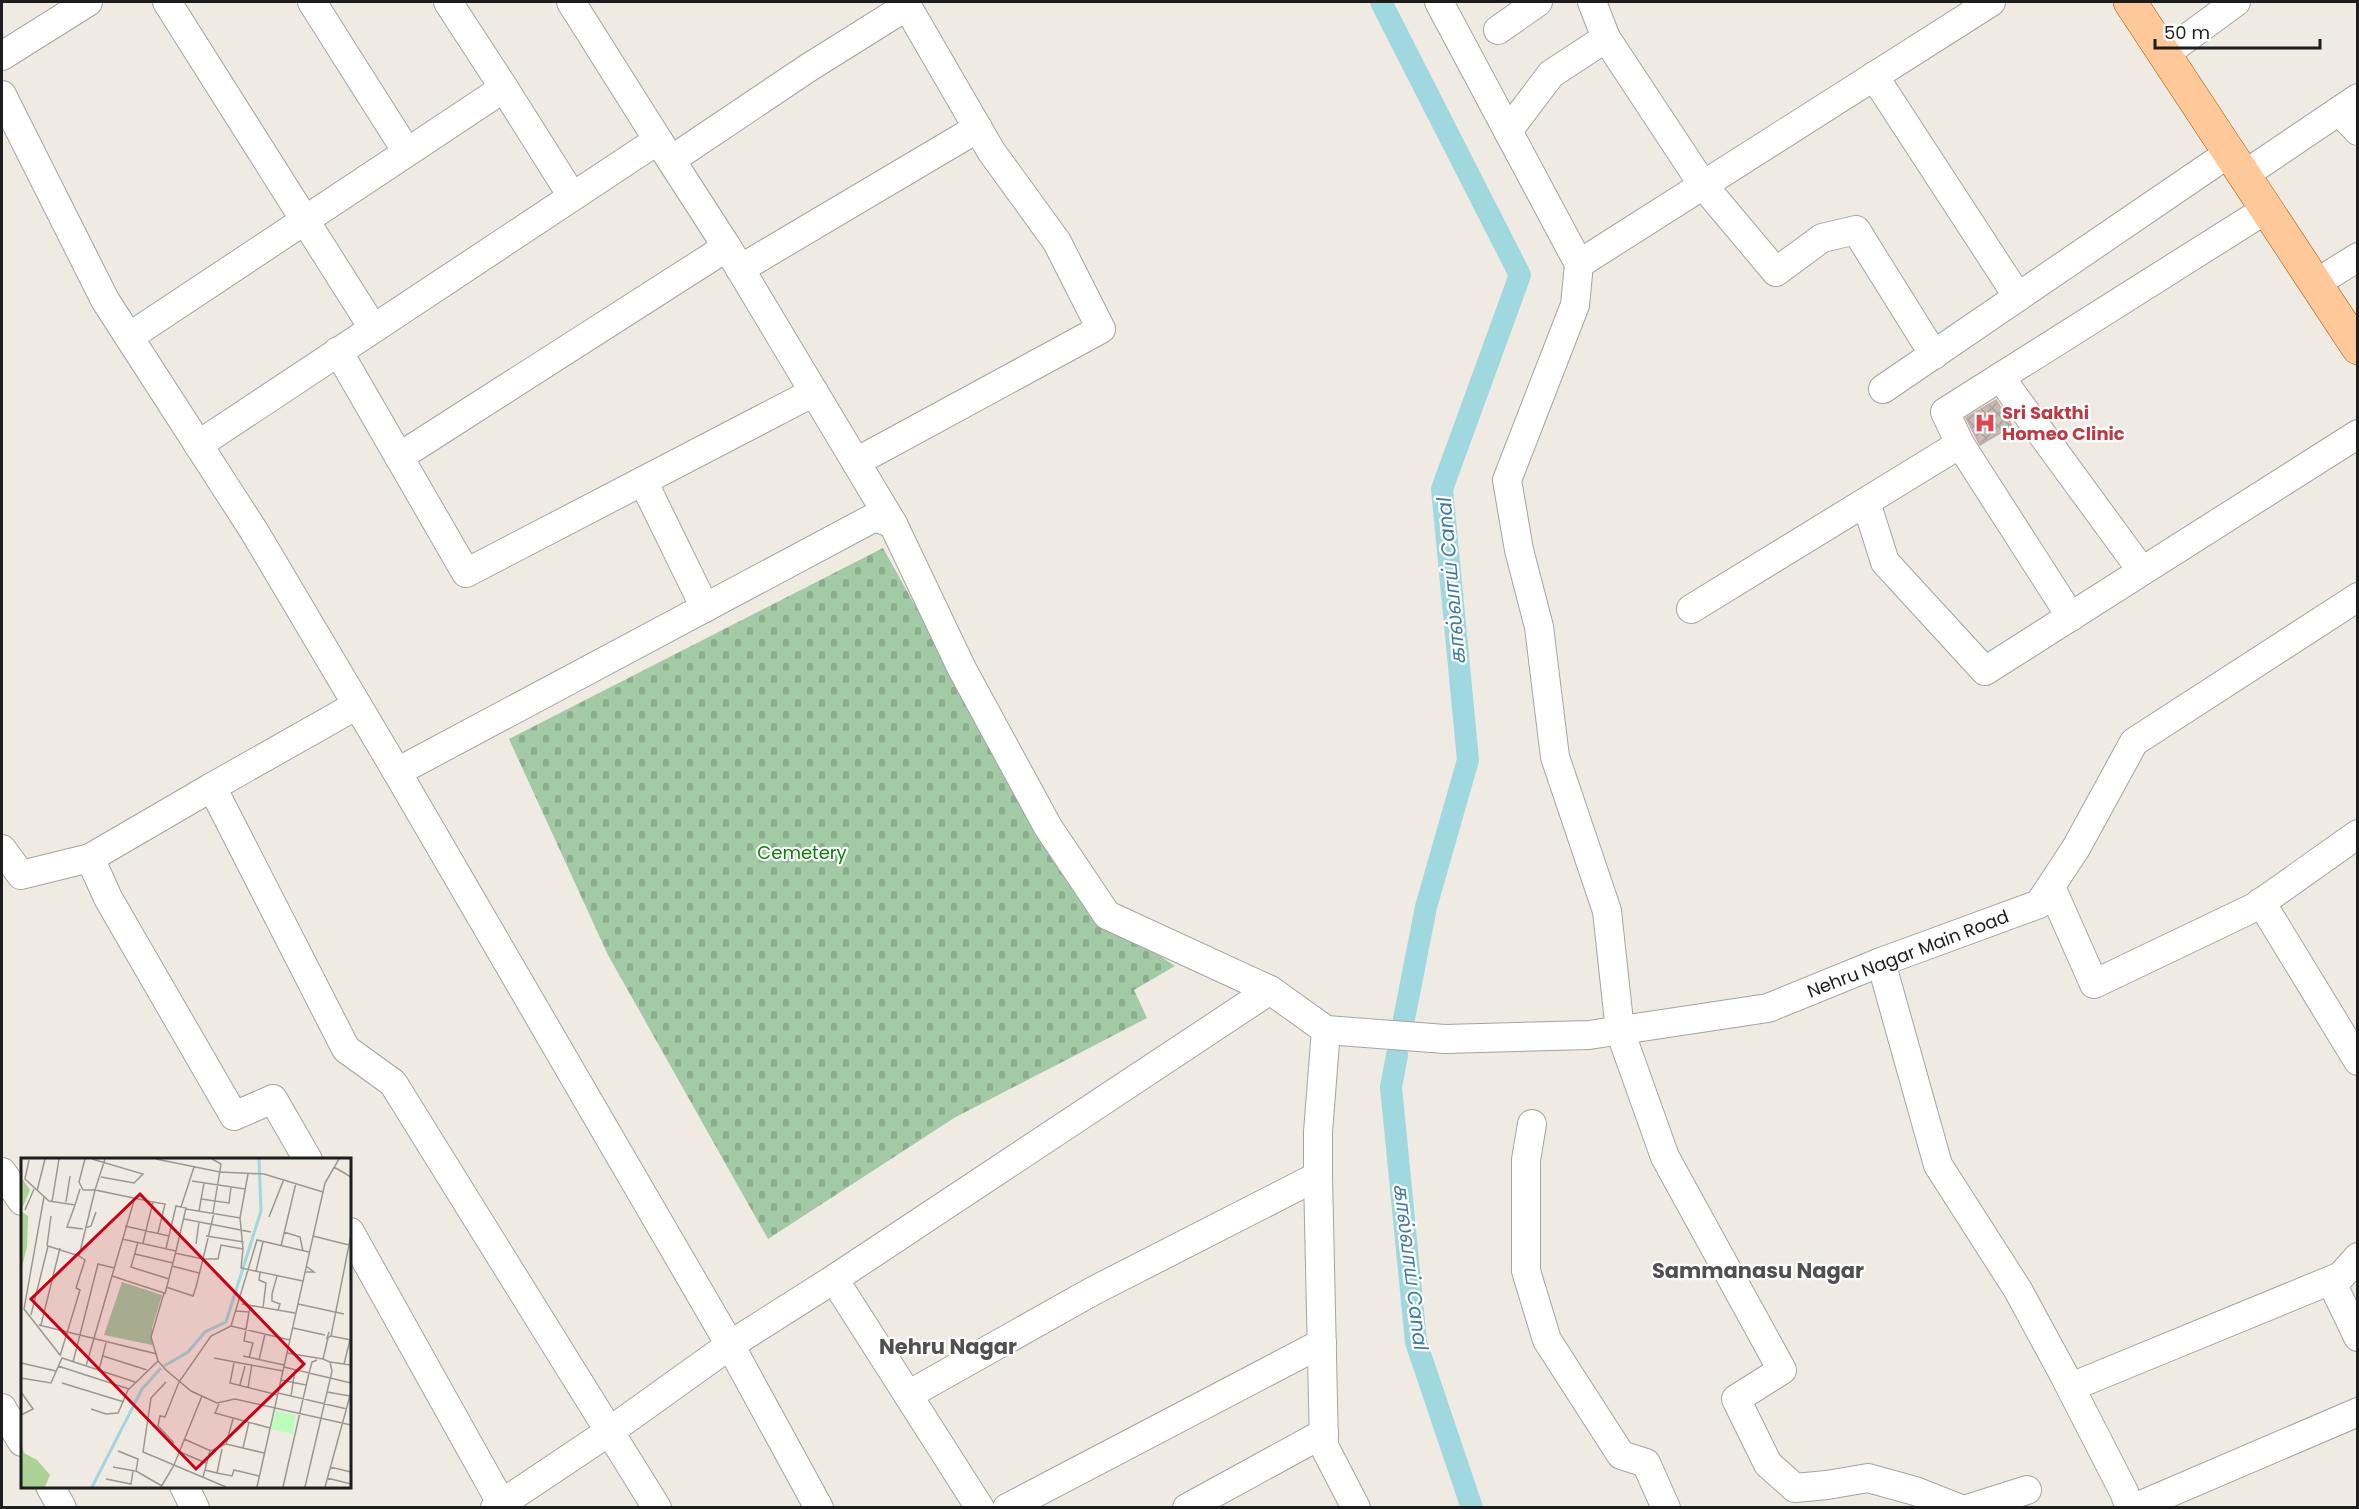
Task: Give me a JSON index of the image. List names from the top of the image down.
{
  "streets": {
    "street": ["Nehru Nagar Main Road"]
  },
  "districts": ["Sammanasu Nagar", "Nehru Nagar"],
  "water": ["கால்வாய் Canal"],
  "parks": ["Cemetery"],
  "places": {
    "hospital": ["Sri Sakthi Homeo Clinic"]
  },
  "scale_bar": "50 m"
}
